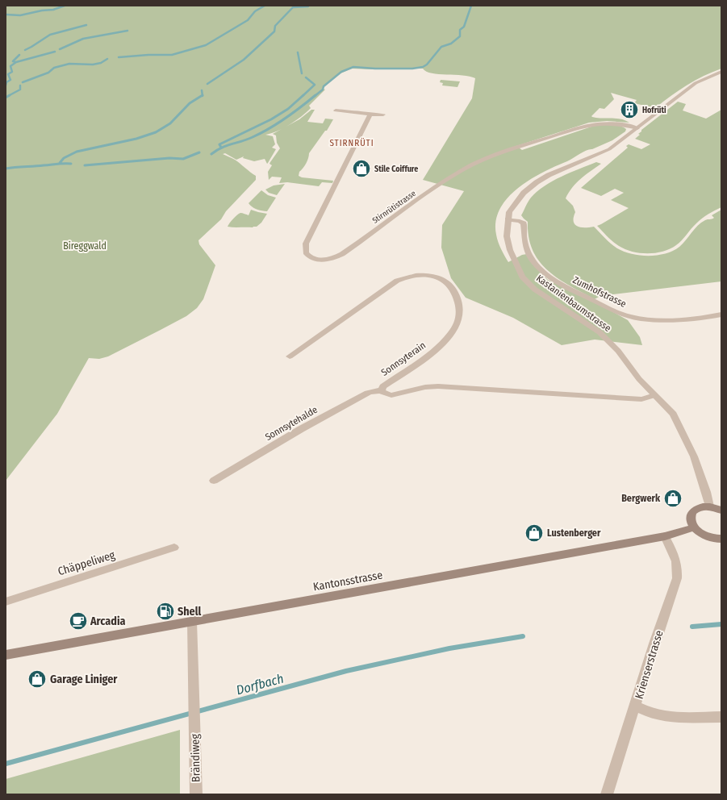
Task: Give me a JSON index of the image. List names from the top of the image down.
{
  "streets": {
    "main road": ["Kantonsstrasse"],
    "street": [
      "Stirnrütistrasse",
      "Zumhofstrasse",
      "Kastanienbaumstrasse",
      "Sonnsyterain",
      "Sonnsytehalde",
      "Chäppeliweg",
      "Krienserstrasse",
      "Brändiweg"
    ]
  },
  "crossings": [
    ["Stirnrütistrasse", "Kastanienbaumstrasse"],
    ["Zumhofstrasse", "Kastanienbaumstrasse"],
    ["Kastanienbaumstrasse", "Sonnsyterain"],
    ["Sonnsyterain", "Sonnsytehalde"],
    ["Kantonsstrasse", "Krienserstrasse"],
    ["Kantonsstrasse", "Brändiweg"]
  ],
  "districts": ["STIRNRÜTI"],
  "water": ["Dorfbach"],
  "parks": ["Bireggwald"],
  "places": {
    "building": ["Hofrüti"],
    "shop": [
      "Stile Coiffure",
      "Bergwerk",
      "Lustenberger",
      "Garage Liniger"
    ],
    "fuel station": ["Shell"],
    "cafe": ["Arcadia"]
  }
}
